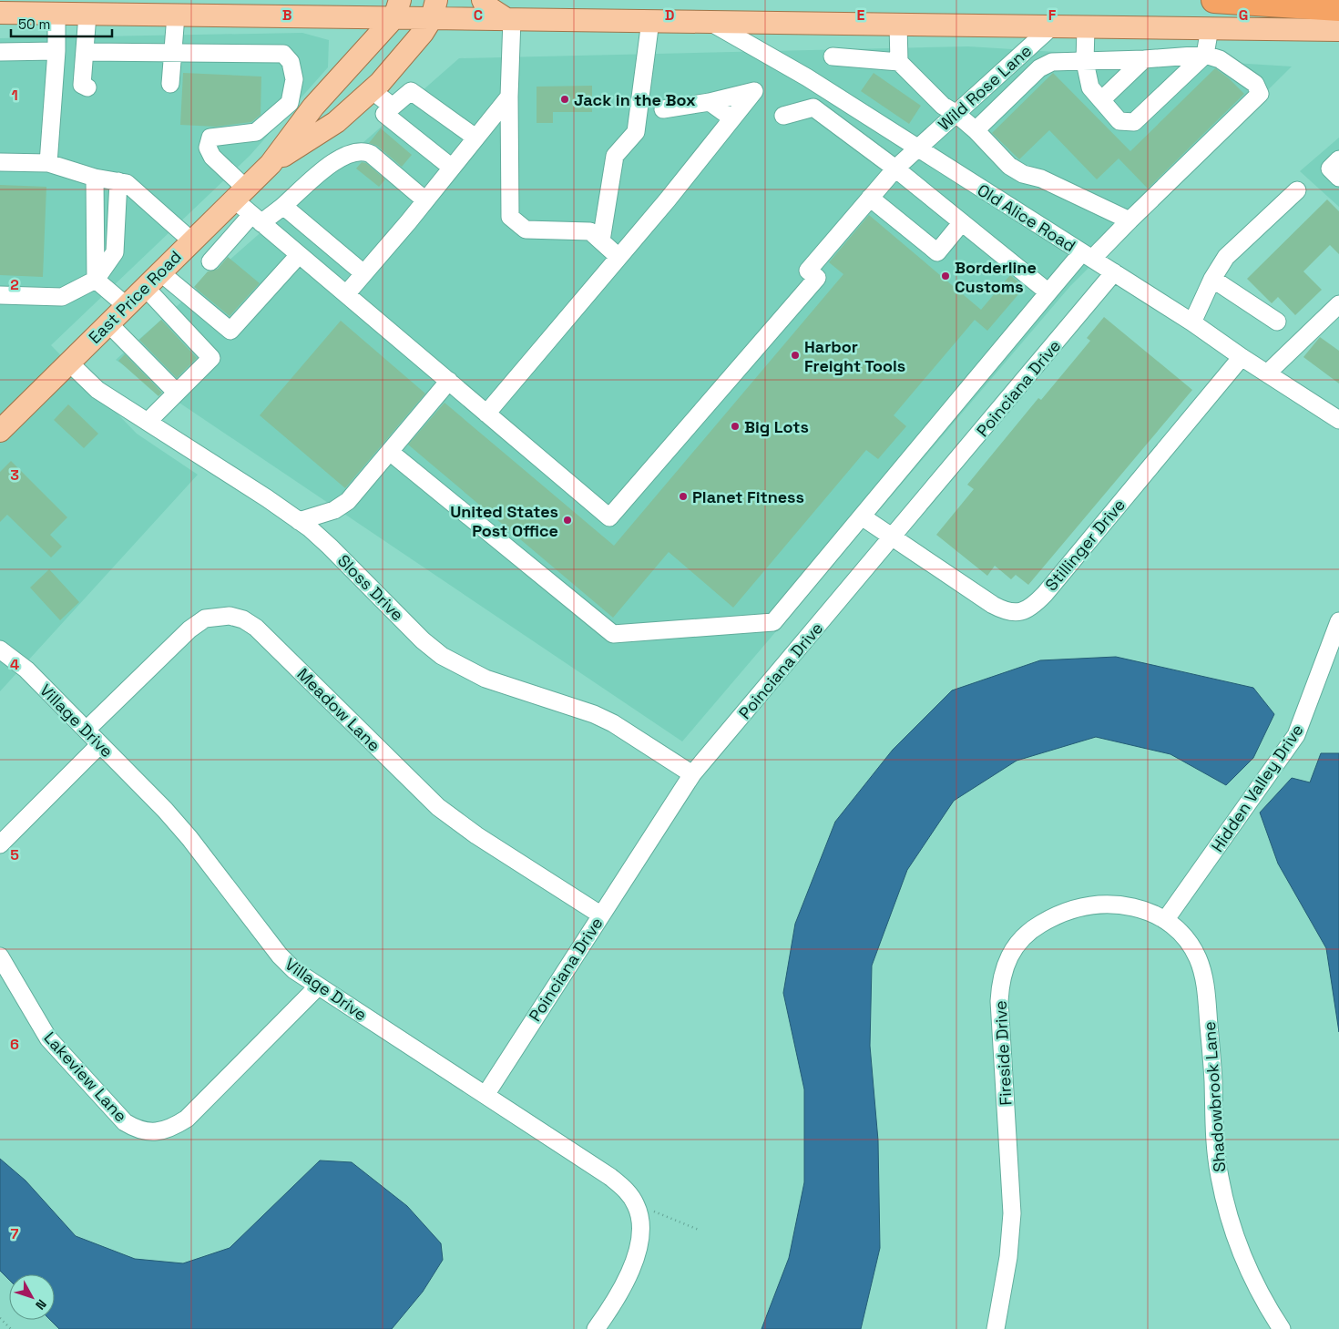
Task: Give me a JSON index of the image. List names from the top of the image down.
{
  "streets": {
    "main road": ["East Price Road"],
    "street": [
      "Wild Rose Lane",
      "Old Alice Road",
      "Poinciana Drive",
      "Stillinger Drive",
      "Sloss Drive",
      "Meadow Lane",
      "Village Drive",
      "Hidden Valley Drive",
      "Fireside Drive",
      "Lakeview Lane",
      "Shadowbrook Lane"
    ]
  },
  "crossings": [
    ["Wild Rose Lane", "Old Alice Road"],
    ["Old Alice Road", "Poinciana Drive"],
    ["Old Alice Road", "Stillinger Drive"],
    ["East Price Road", "Sloss Drive"],
    ["Poinciana Drive", "Stillinger Drive"],
    ["Poinciana Drive", "Sloss Drive"],
    ["Poinciana Drive", "Meadow Lane"],
    ["Poinciana Drive", "Village Drive"],
    ["Meadow Lane", "Village Drive"],
    ["Village Drive", "Lakeview Lane"],
    ["Hidden Valley Drive", "Fireside Drive"],
    ["Hidden Valley Drive", "Shadowbrook Lane"],
    ["Fireside Drive", "Shadowbrook Lane"]
  ],
  "places": [
    "Jack in the Box",
    "Borderline Customs",
    "Harbor Freight Tools",
    "Big Lots",
    "Planet Fitness",
    "United States Post Office"
  ],
  "scale_bar": "50 m",
  "north": "bottom right",
  "grid": {
    "columns": [
      "B",
      "C",
      "D",
      "E",
      "F",
      "G"
    ],
    "rows": [
      "1",
      "2",
      "3",
      "4",
      "5",
      "6",
      "7"
    ]
  }
}
